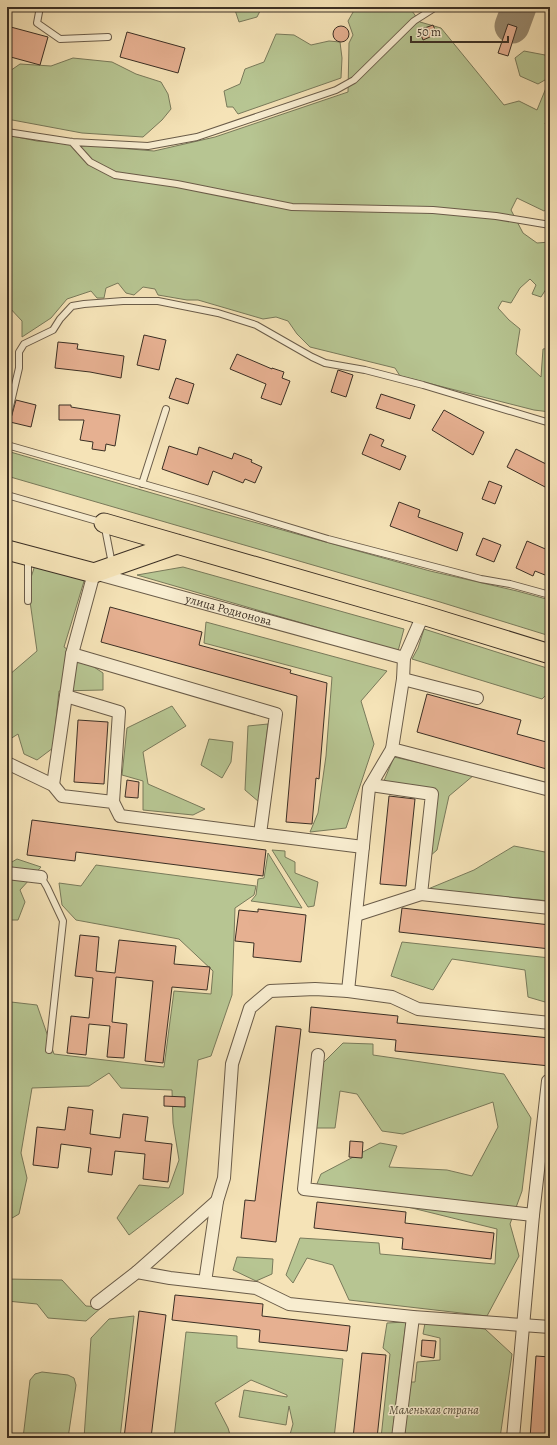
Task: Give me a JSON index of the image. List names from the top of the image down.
{
  "streets": {
    "main road": ["улица Родионова"]
  },
  "parks": ["Маленькая страна"],
  "scale_bar": "50 m"
}
